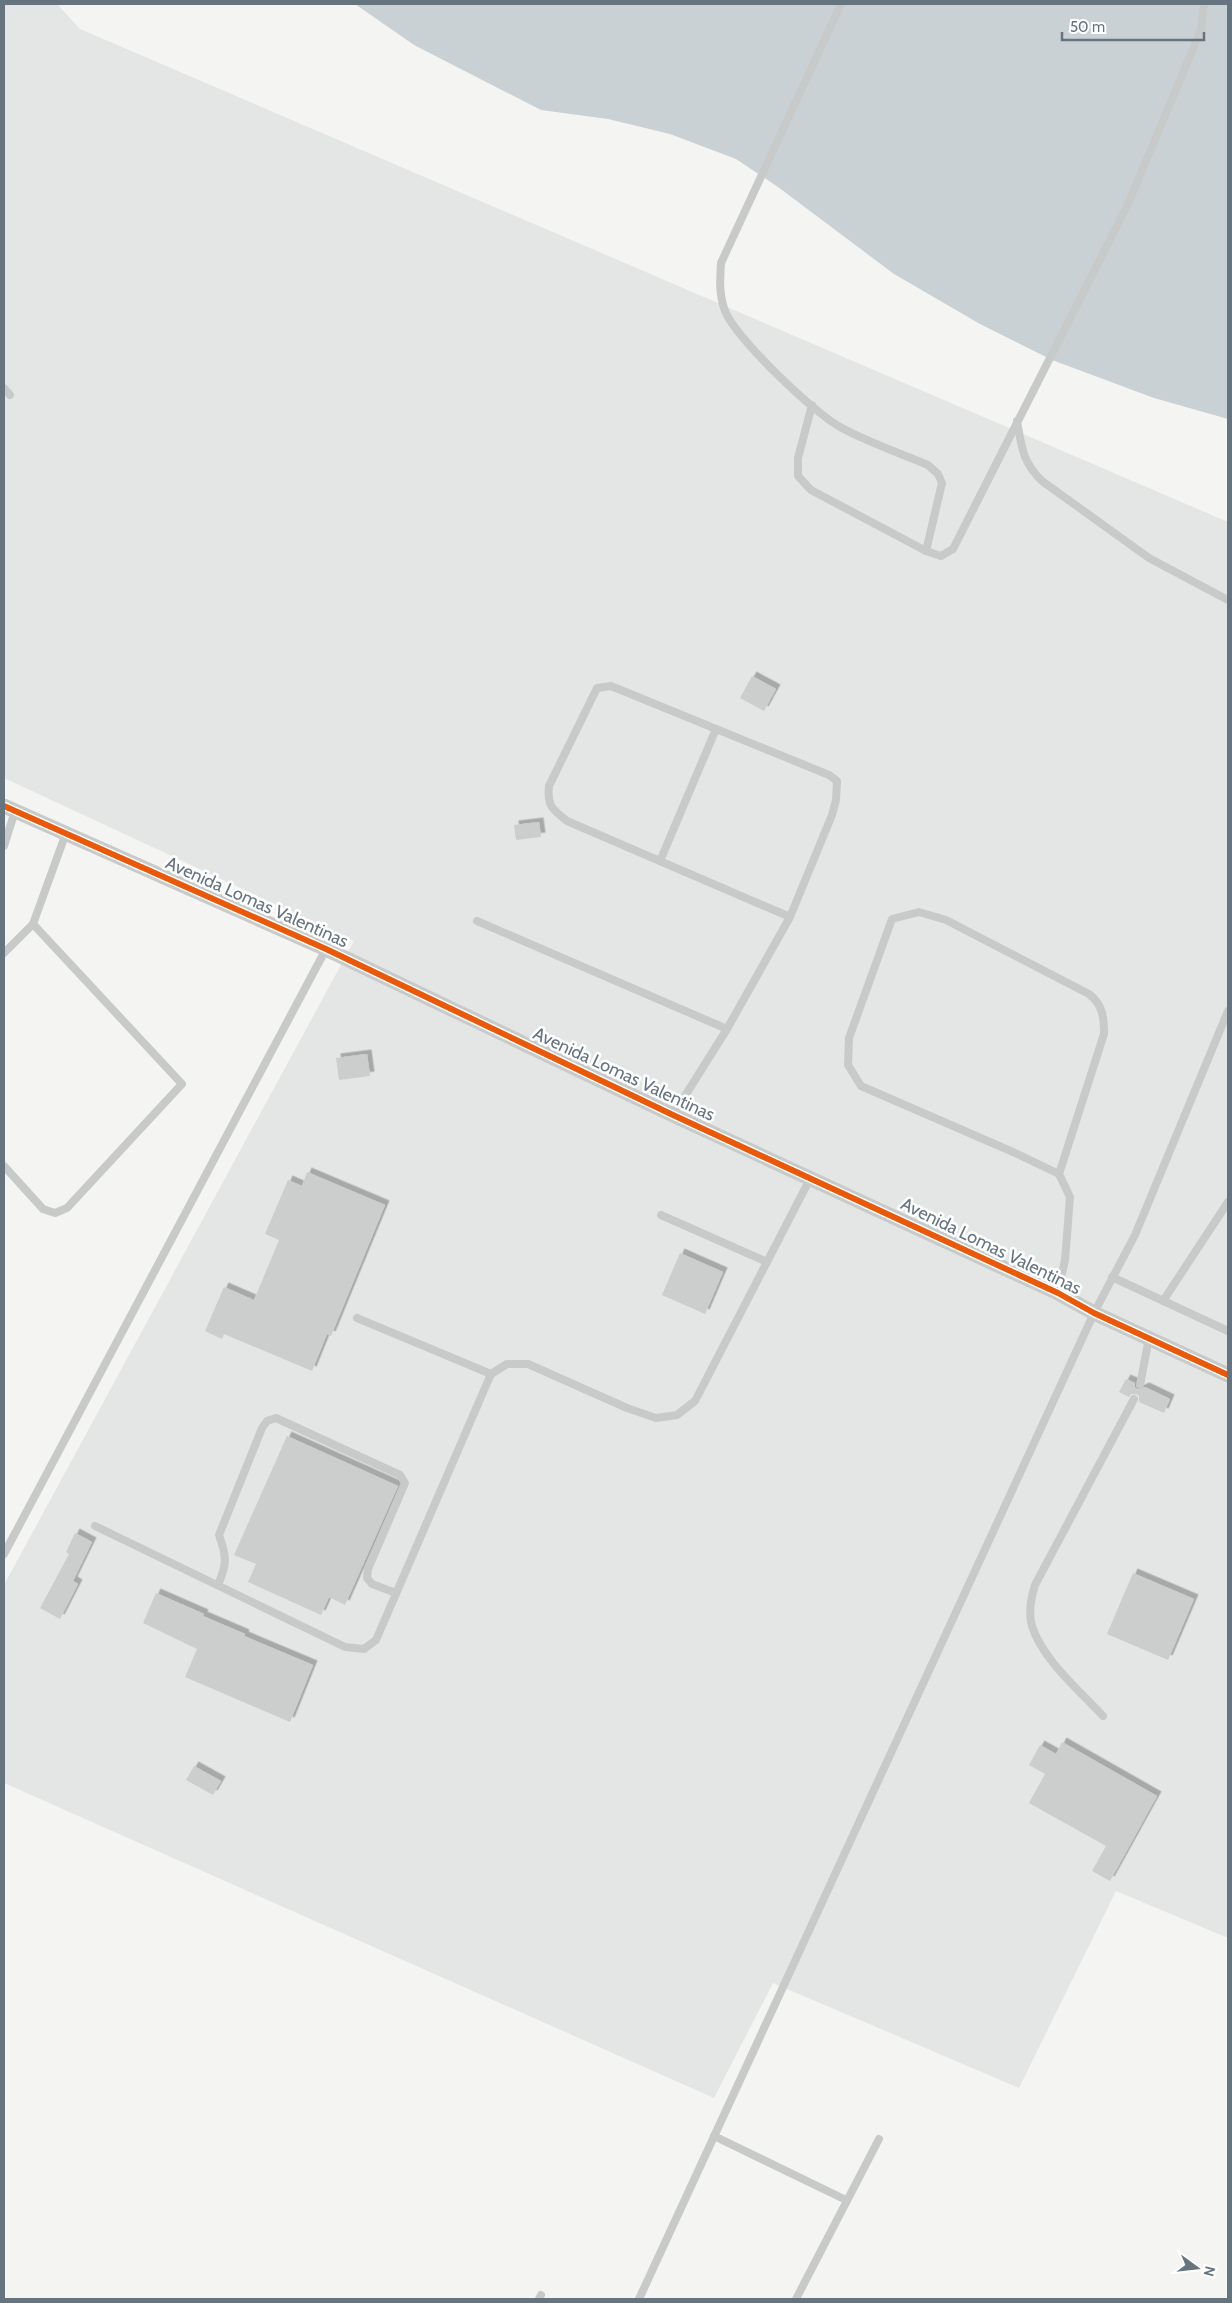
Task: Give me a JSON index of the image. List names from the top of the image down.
{
  "streets": {
    "street": ["Avenida Lomas Valentinas"]
  },
  "scale_bar": "50 m",
  "north": "right"
}
